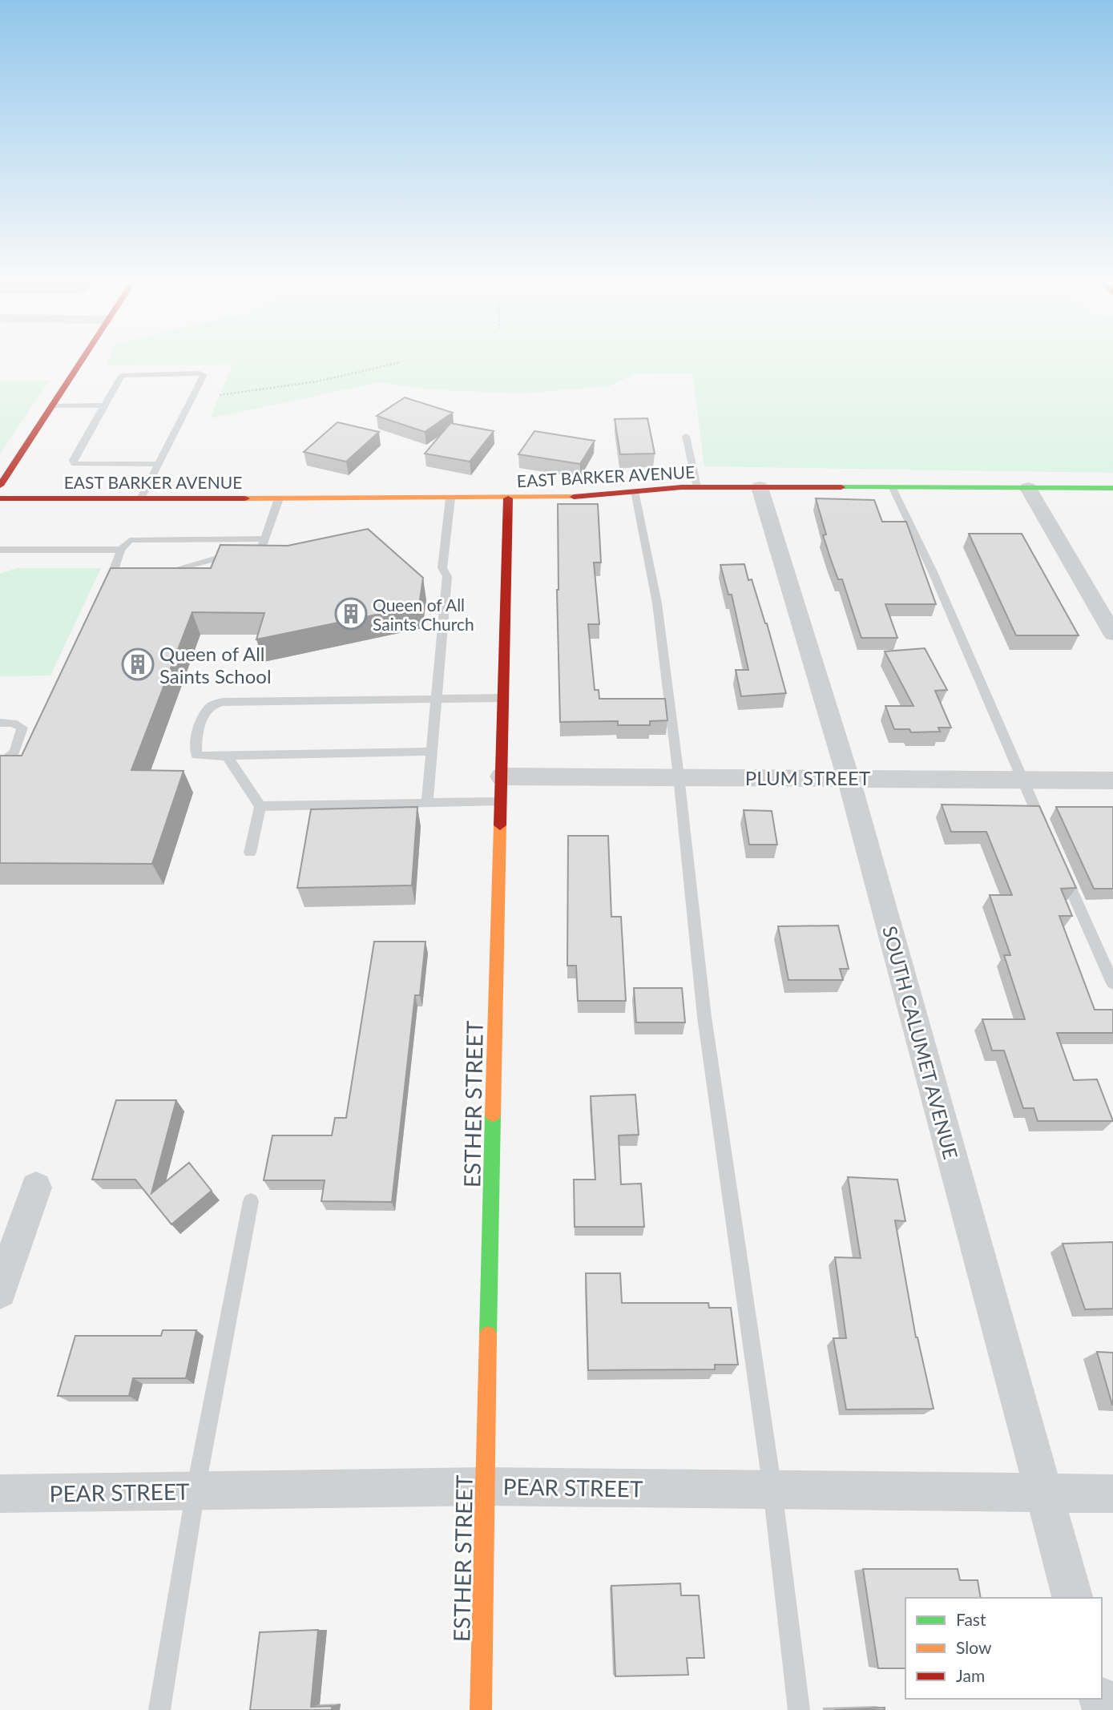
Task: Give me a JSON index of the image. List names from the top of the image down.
{
  "streets": {
    "street": [
      "EAST BARKER AVENUE",
      "PLUM STREET",
      "SOUTH CALUMET AVENUE",
      "ESTHER STREET",
      "PEAR STREET"
    ]
  },
  "crossings": [
    ["EAST BARKER AVENUE", "SOUTH CALUMET AVENUE"],
    ["EAST BARKER AVENUE", "ESTHER STREET"],
    ["PLUM STREET", "SOUTH CALUMET AVENUE"],
    ["PLUM STREET", "ESTHER STREET"],
    ["SOUTH CALUMET AVENUE", "PEAR STREET"],
    ["ESTHER STREET", "PEAR STREET"]
  ],
  "places": {
    "building": ["Queen of All Saints Church", "Queen of All Saints School"]
  },
  "legend": ["Fast", "Slow", "Jam"]
}
